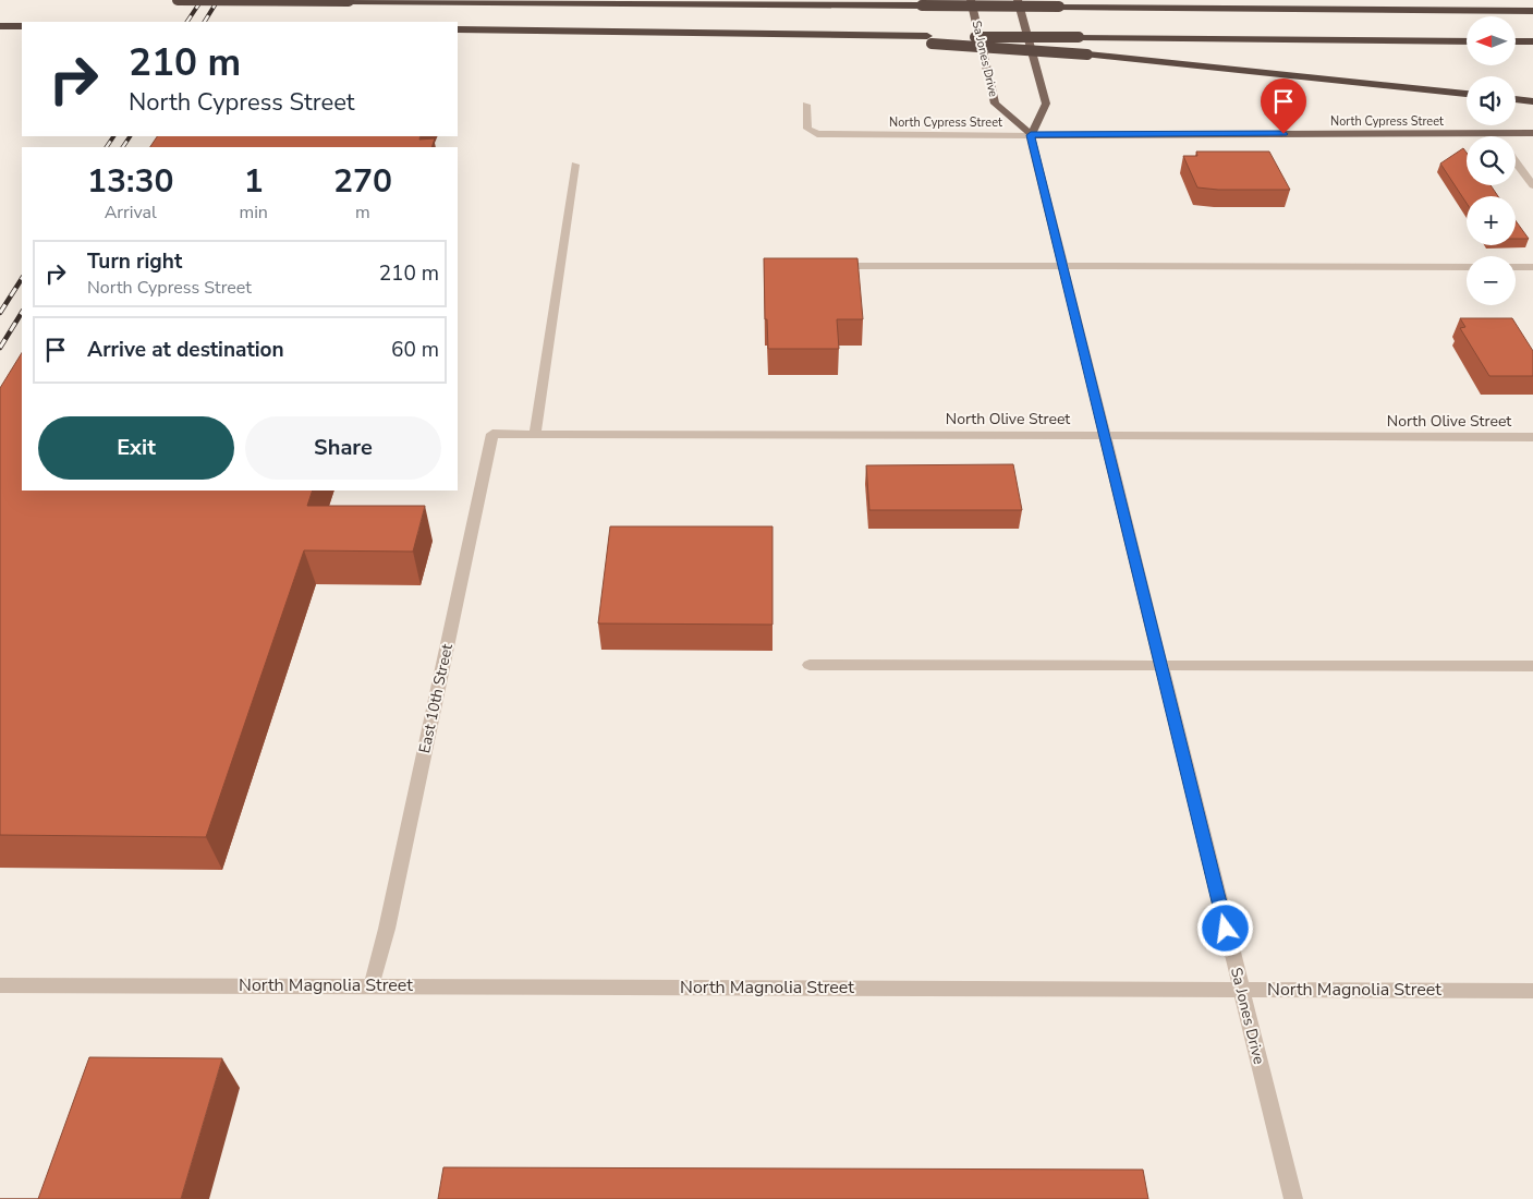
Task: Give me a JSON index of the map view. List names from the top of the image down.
{
  "streets": {
    "main road": ["Sa Jones Drive", "North Cypress Street"],
    "street": ["North Olive Street", "East 10th Street", "North Magnolia Street"]
  },
  "crossings": [
    ["Sa Jones Drive", "North Cypress Street"],
    ["Sa Jones Drive", "North Olive Street"],
    ["Sa Jones Drive", "North Magnolia Street"],
    ["North Olive Street", "East 10th Street"],
    ["East 10th Street", "North Magnolia Street"]
  ],
  "north": "left",
  "page": {
    "map_buttons": ["+", "−"],
    "turn": ["210 m", "North Cypress Street"],
    "eta": [
      "13:30",
      "Arrival",
      "1",
      "min",
      "270",
      "m"
    ],
    "list": [
      {
        "name": "Turn right",
        "note": "North Cypress Street",
        "value": "210 m"
      },
      {
        "name": "Arrive at destination",
        "value": "60 m"
      }
    ],
    "buttons": ["Exit", "Share"]
  }
}
